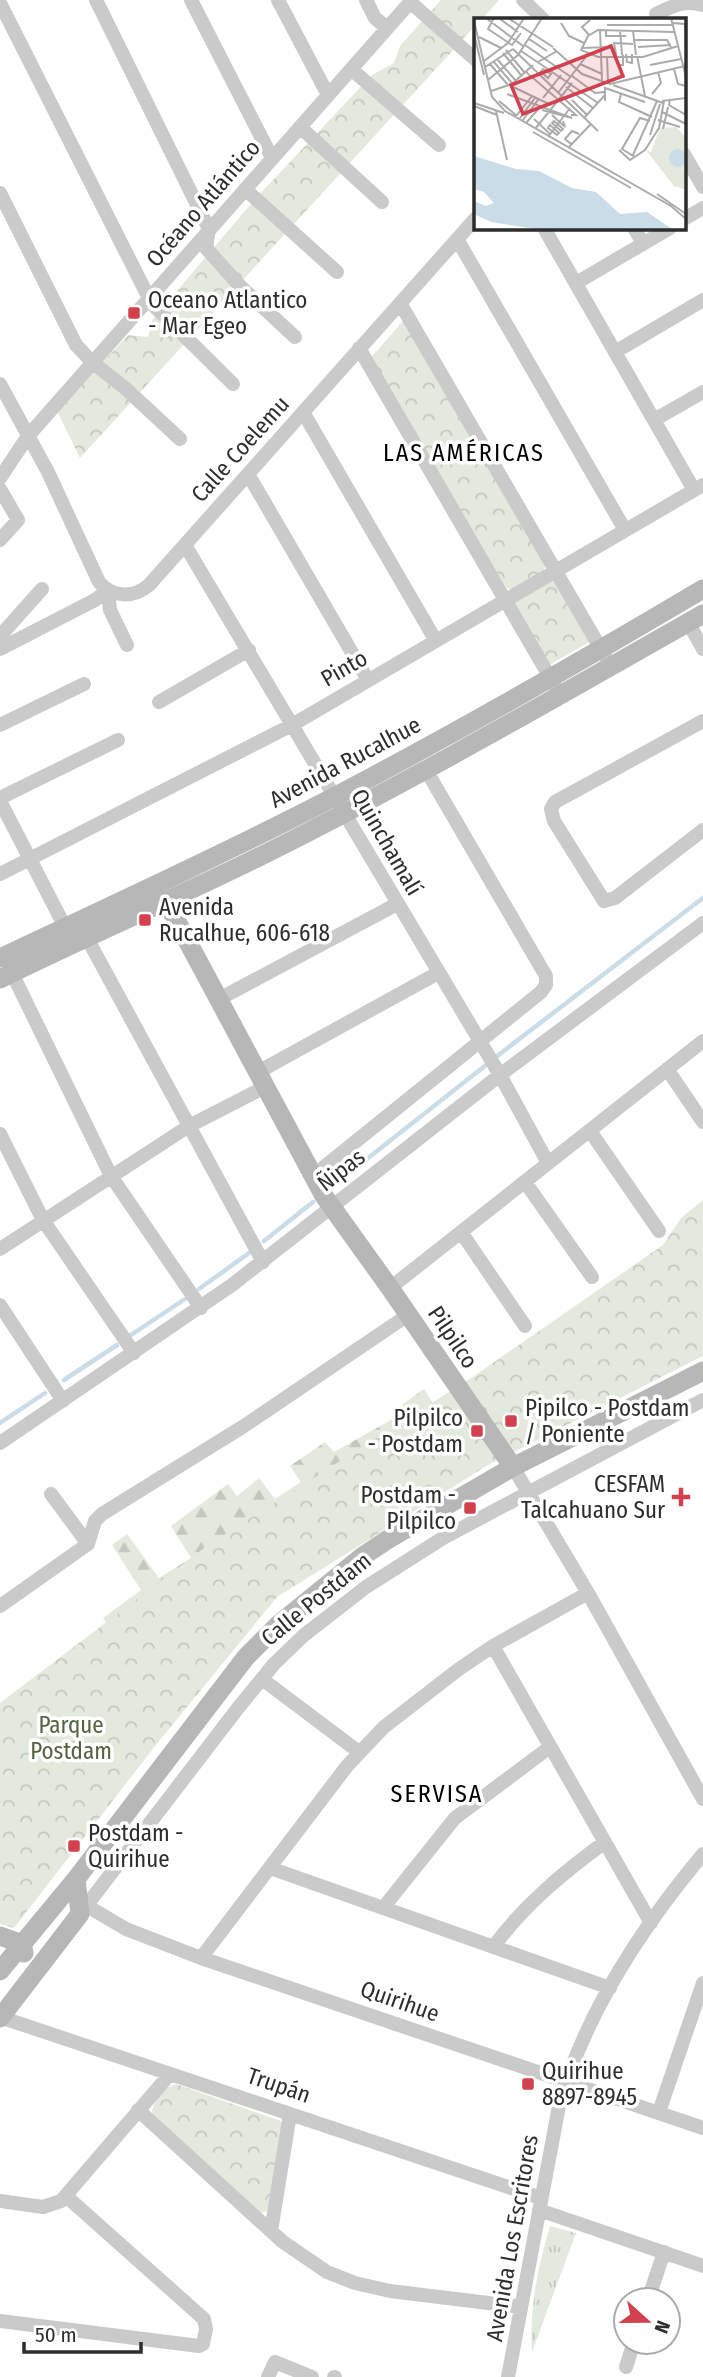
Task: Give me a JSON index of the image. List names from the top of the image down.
{
  "streets": {
    "street": [
      "Océano Atlántico",
      "Calle Coelemu",
      "Pinto",
      "Avenida Rucalhue",
      "Quinchamalí",
      "Ñipas",
      "Pilpilco",
      "Calle Postdam",
      "Quirihue",
      "Trupán",
      "Avenida Los Escritores"
    ]
  },
  "crossings": [
    ["Calle Coelemu", "Quinchamalí"],
    ["Pinto", "Quinchamalí"],
    ["Avenida Rucalhue", "Quinchamalí"],
    ["Avenida Rucalhue", "Ñipas"],
    ["Avenida Rucalhue", "Pilpilco"],
    ["Quinchamalí", "Ñipas"],
    ["Ñipas", "Pilpilco"],
    ["Pilpilco", "Calle Postdam"],
    ["Calle Postdam", "Quirihue"],
    ["Calle Postdam", "Trupán"],
    ["Quirihue", "Avenida Los Escritores"],
    ["Trupán", "Avenida Los Escritores"]
  ],
  "districts": ["LAS AMÉRICAS", "SERVISA"],
  "parks": ["Parque Postdam"],
  "places": {
    "transit": [
      "Oceano Atlantico - Mar Egeo",
      "Avenida Rucalhue, 606-618",
      "Pipilco - Postdam / Poniente",
      "Pilpilco - Postdam",
      "Postdam - Pilpilco",
      "Postdam - Quirihue",
      "Quirihue 8897-8945"
    ],
    "health": ["CESFAM Talcahuano Sur"]
  },
  "scale_bar": "50 m",
  "north": "right"
}
